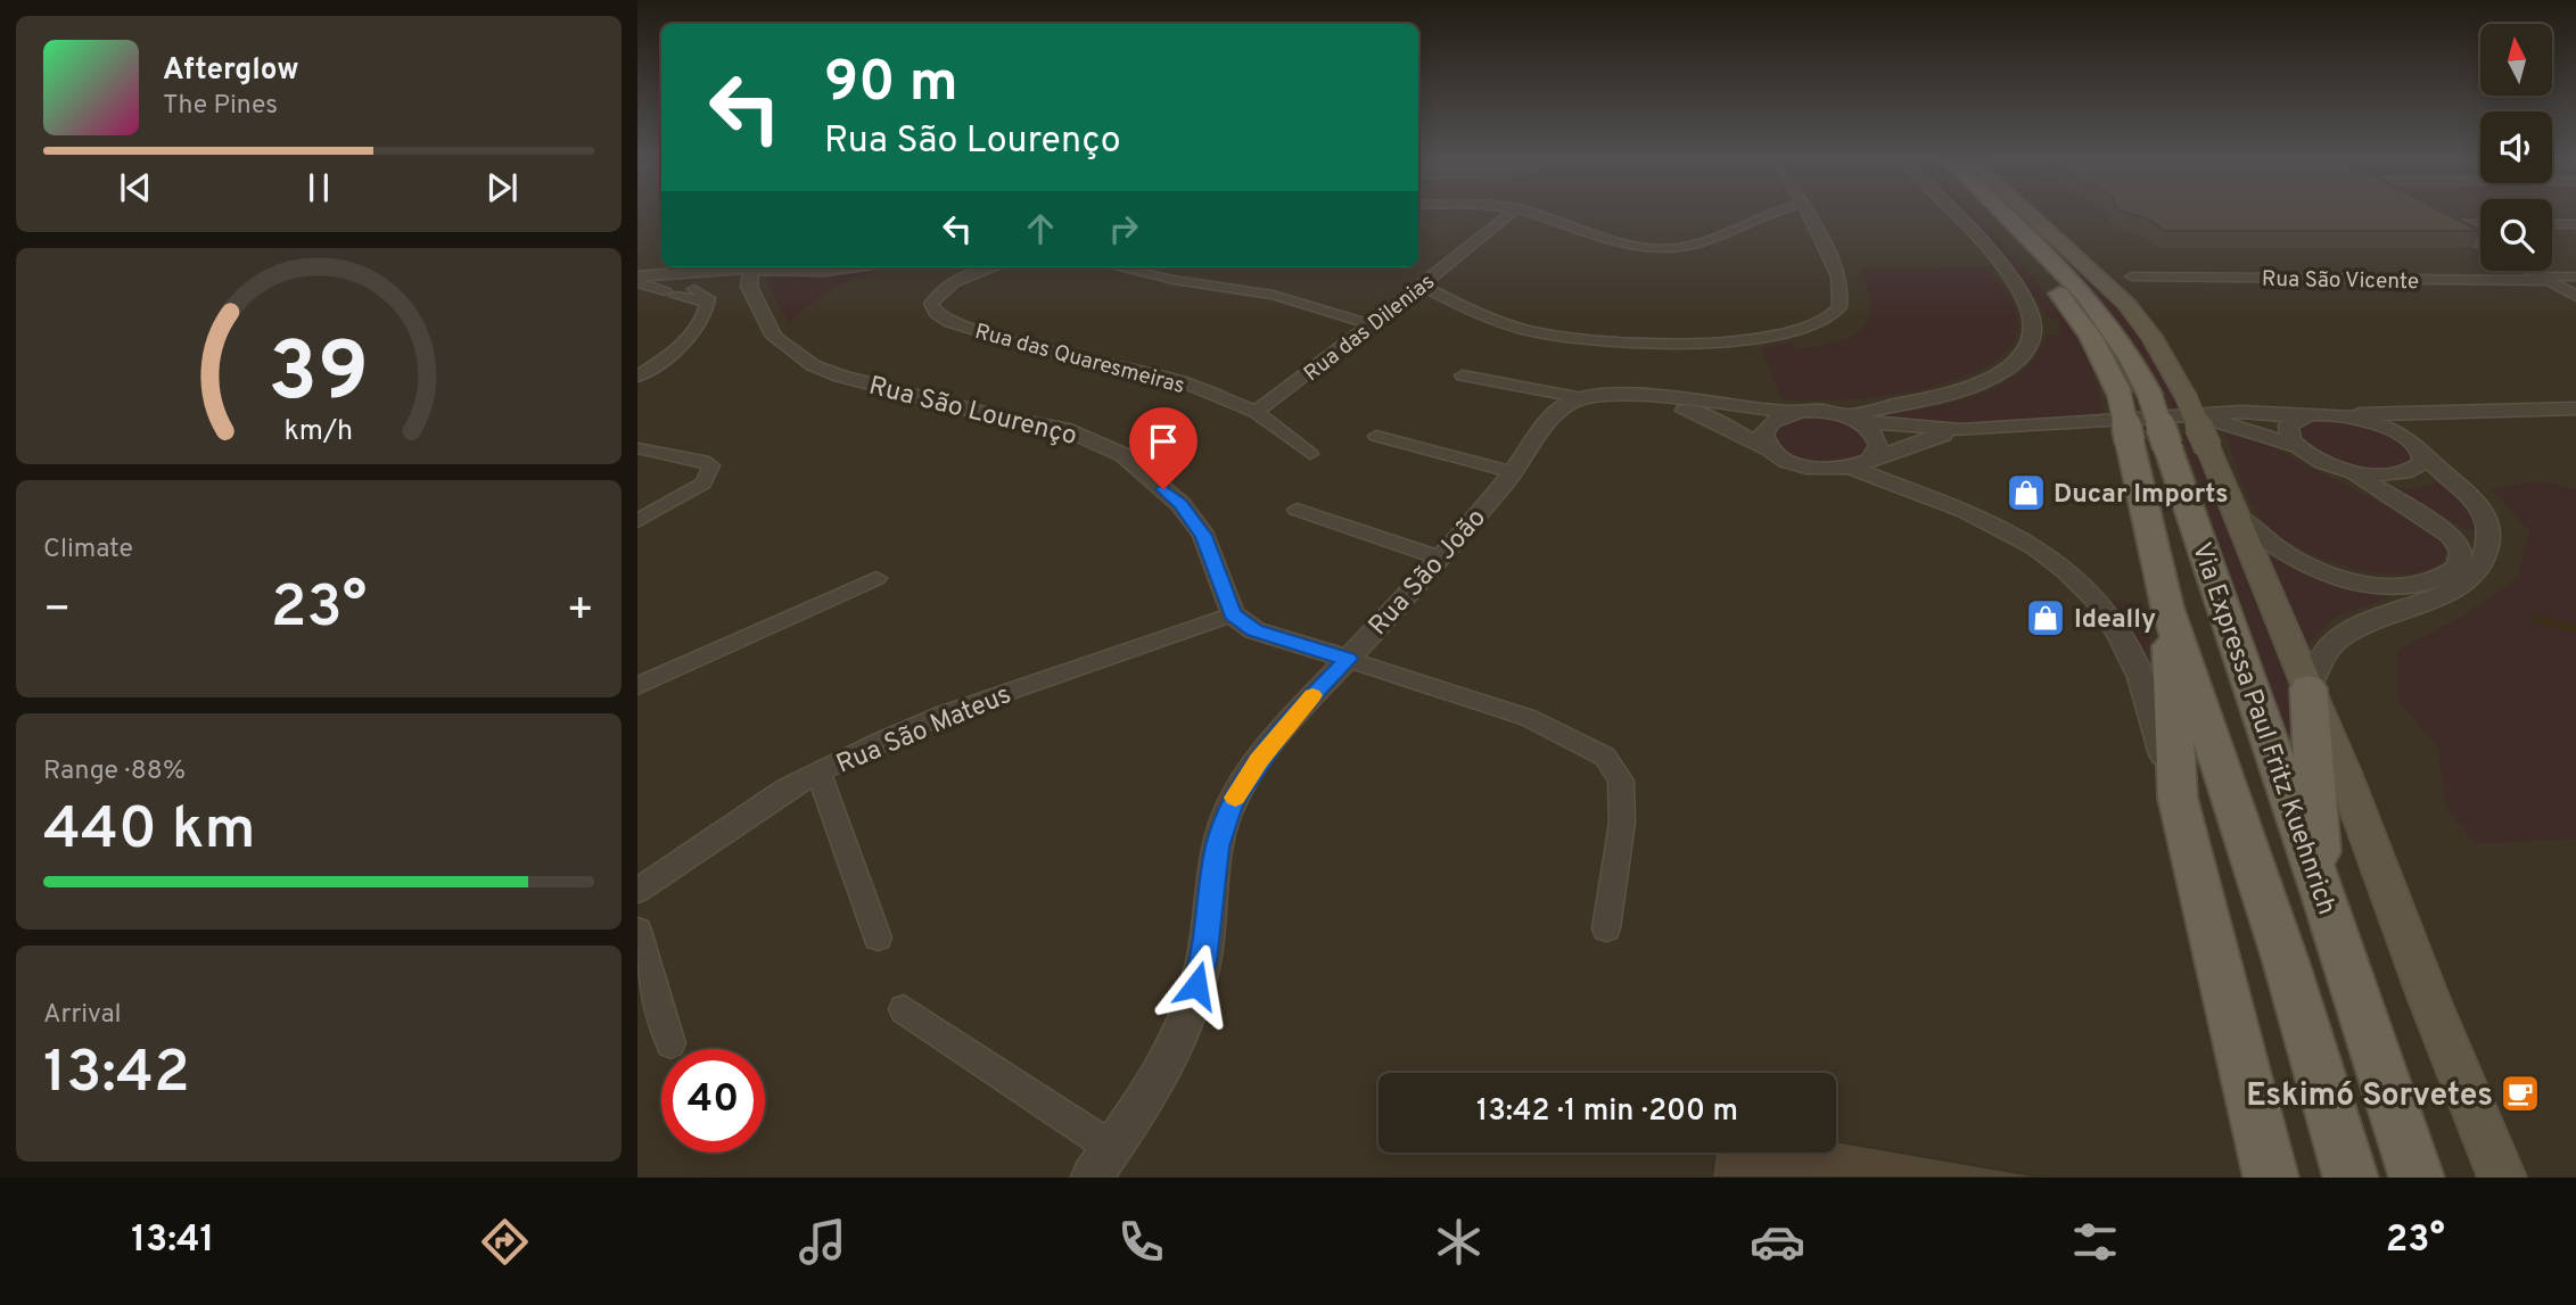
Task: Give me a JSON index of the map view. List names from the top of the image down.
{
  "streets": {
    "main road": ["Via Expressa Paul Fritz Kuehnrich"],
    "street": [
      "Rua São Vicente",
      "Rua das Dilenias",
      "Rua das Quaresmeiras",
      "Rua São Lourenço",
      "Rua São João",
      "Rua São Mateus"
    ]
  },
  "crossings": [
    ["Rua das Dilenias", "Rua das Quaresmeiras"],
    ["Rua São Lourenço", "Rua São Mateus"]
  ],
  "places": {
    "shop": ["Ducar Imports", "Ideally"],
    "cafe": ["Eskimó Sorvetes"]
  },
  "north": "top",
  "page": {
    "turn": ["90 m", "Rua São Lourenço"],
    "song": ["Afterglow", "The Pines"],
    "tile": [
      "Climate",
      ["Range · 88%", "440 km"],
      ["Arrival", "13:42"]
    ],
    "heat": ["−", "23°", "+"],
    "limit": "40",
    "trip": "13:42 · 1 min · 200 m",
    "tabs": ["13:41", "23°"],
    "gauge": ["39", "km/h"]
  }
}
